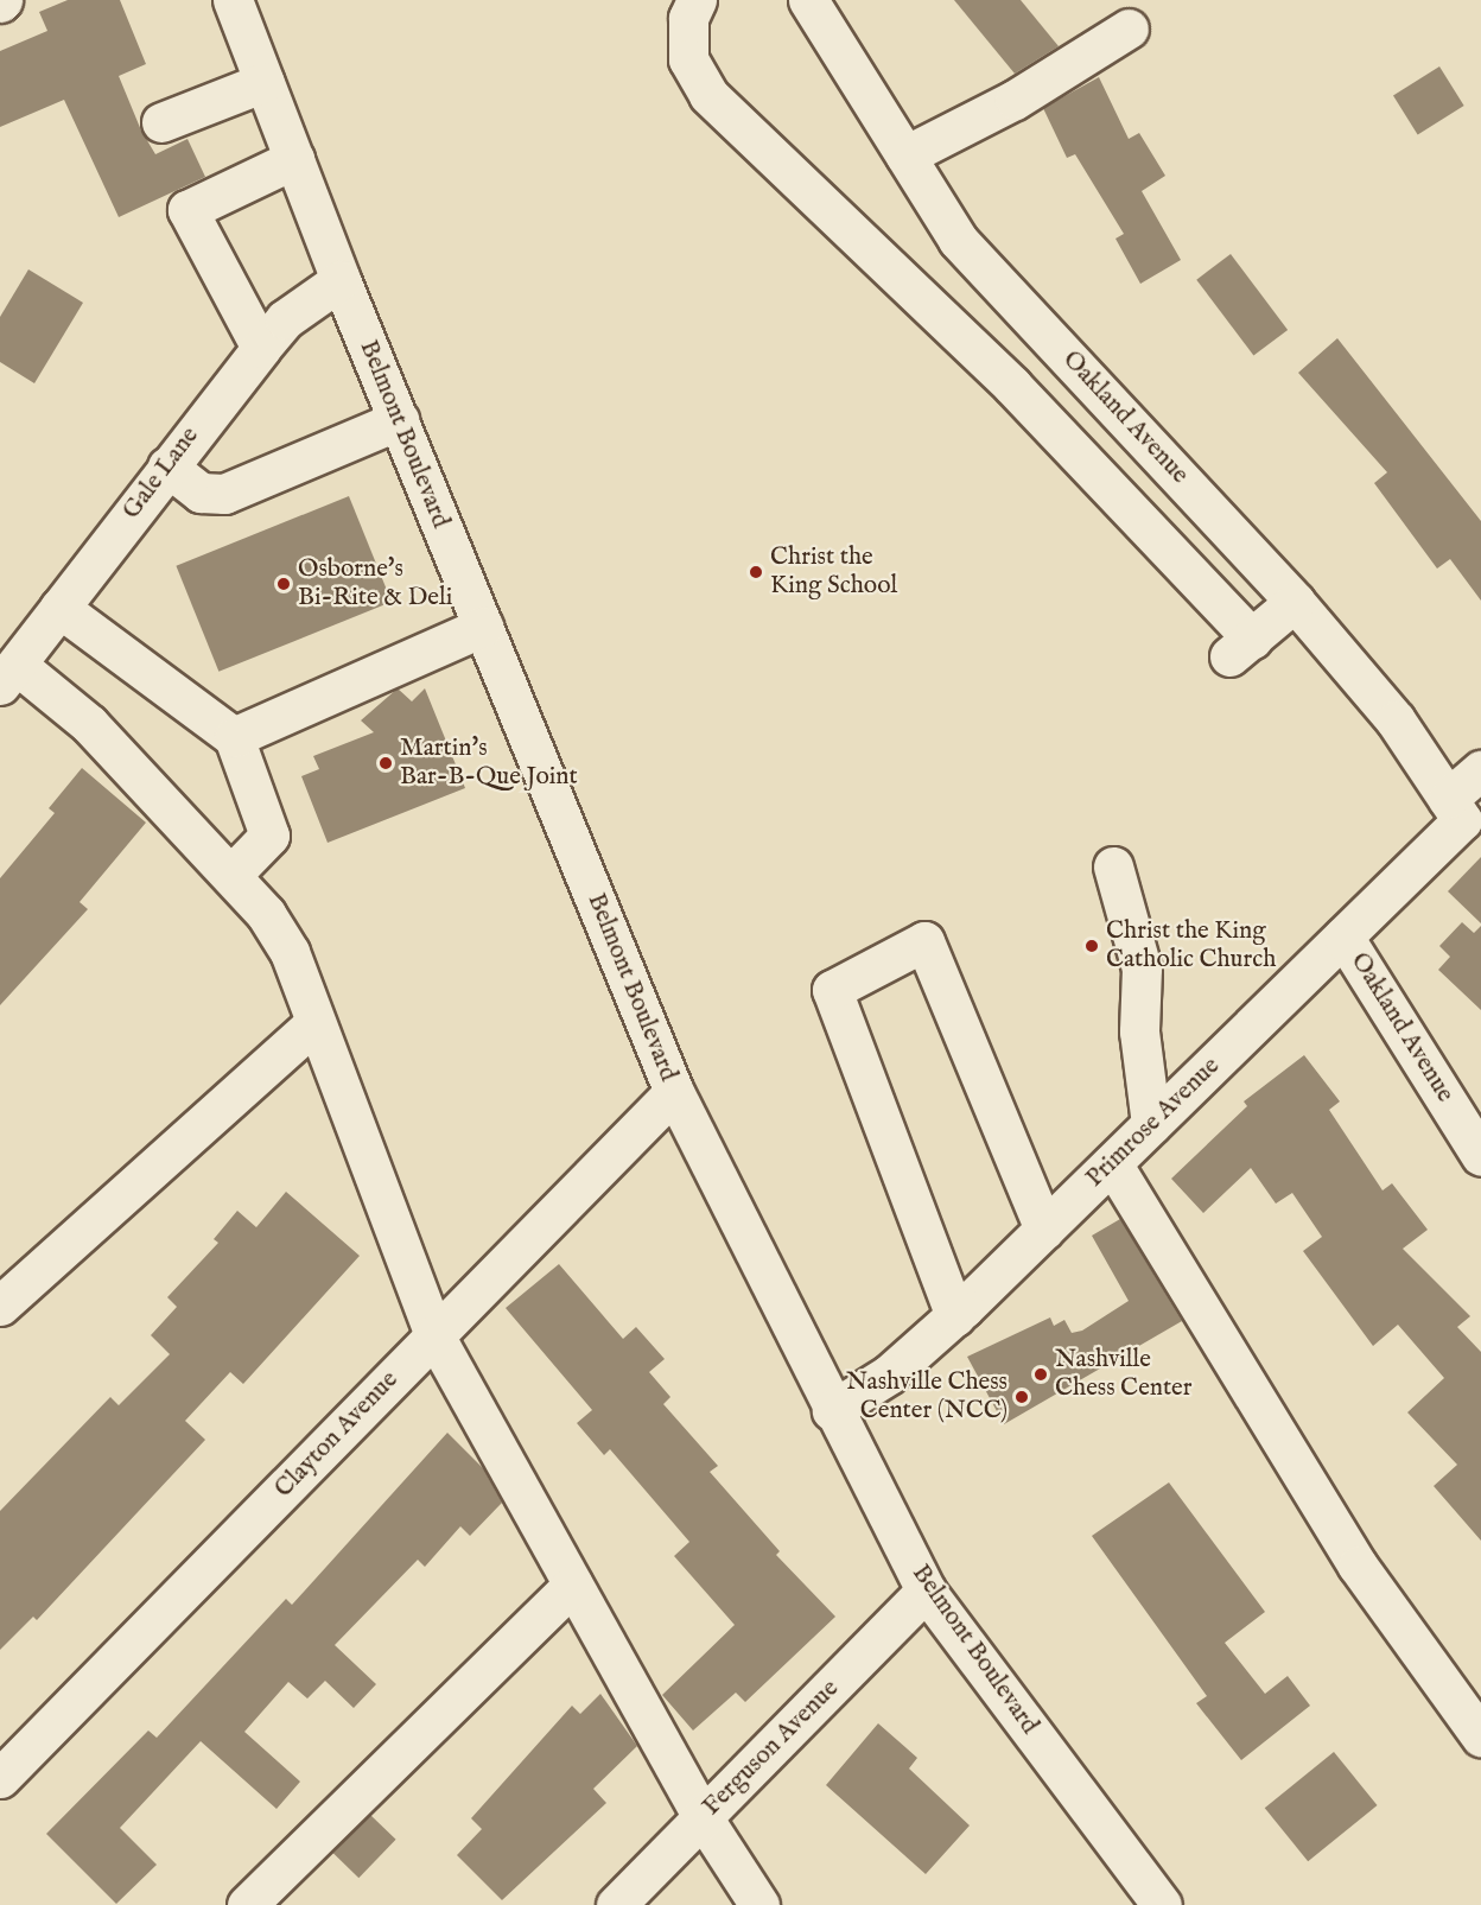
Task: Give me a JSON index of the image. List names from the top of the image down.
{
  "streets": {
    "street": [
      "Oakland Avenue",
      "Belmont Boulevard",
      "Gale Lane",
      "Primrose Avenue",
      "Clayton Avenue",
      "Ferguson Avenue"
    ]
  },
  "crossings": [
    ["Oakland Avenue", "Primrose Avenue"],
    ["Belmont Boulevard", "Gale Lane"],
    ["Belmont Boulevard", "Primrose Avenue"],
    ["Belmont Boulevard", "Clayton Avenue"],
    ["Belmont Boulevard", "Ferguson Avenue"]
  ],
  "places": [
    "Christ the King School",
    "Osborne's Bi-Rite & Deli",
    "Martin's Bar-B-Que Joint",
    "Christ the King Catholic Church",
    "Nashville Chess Center",
    "Nashville Chess Center (NCC)"
  ]
}
